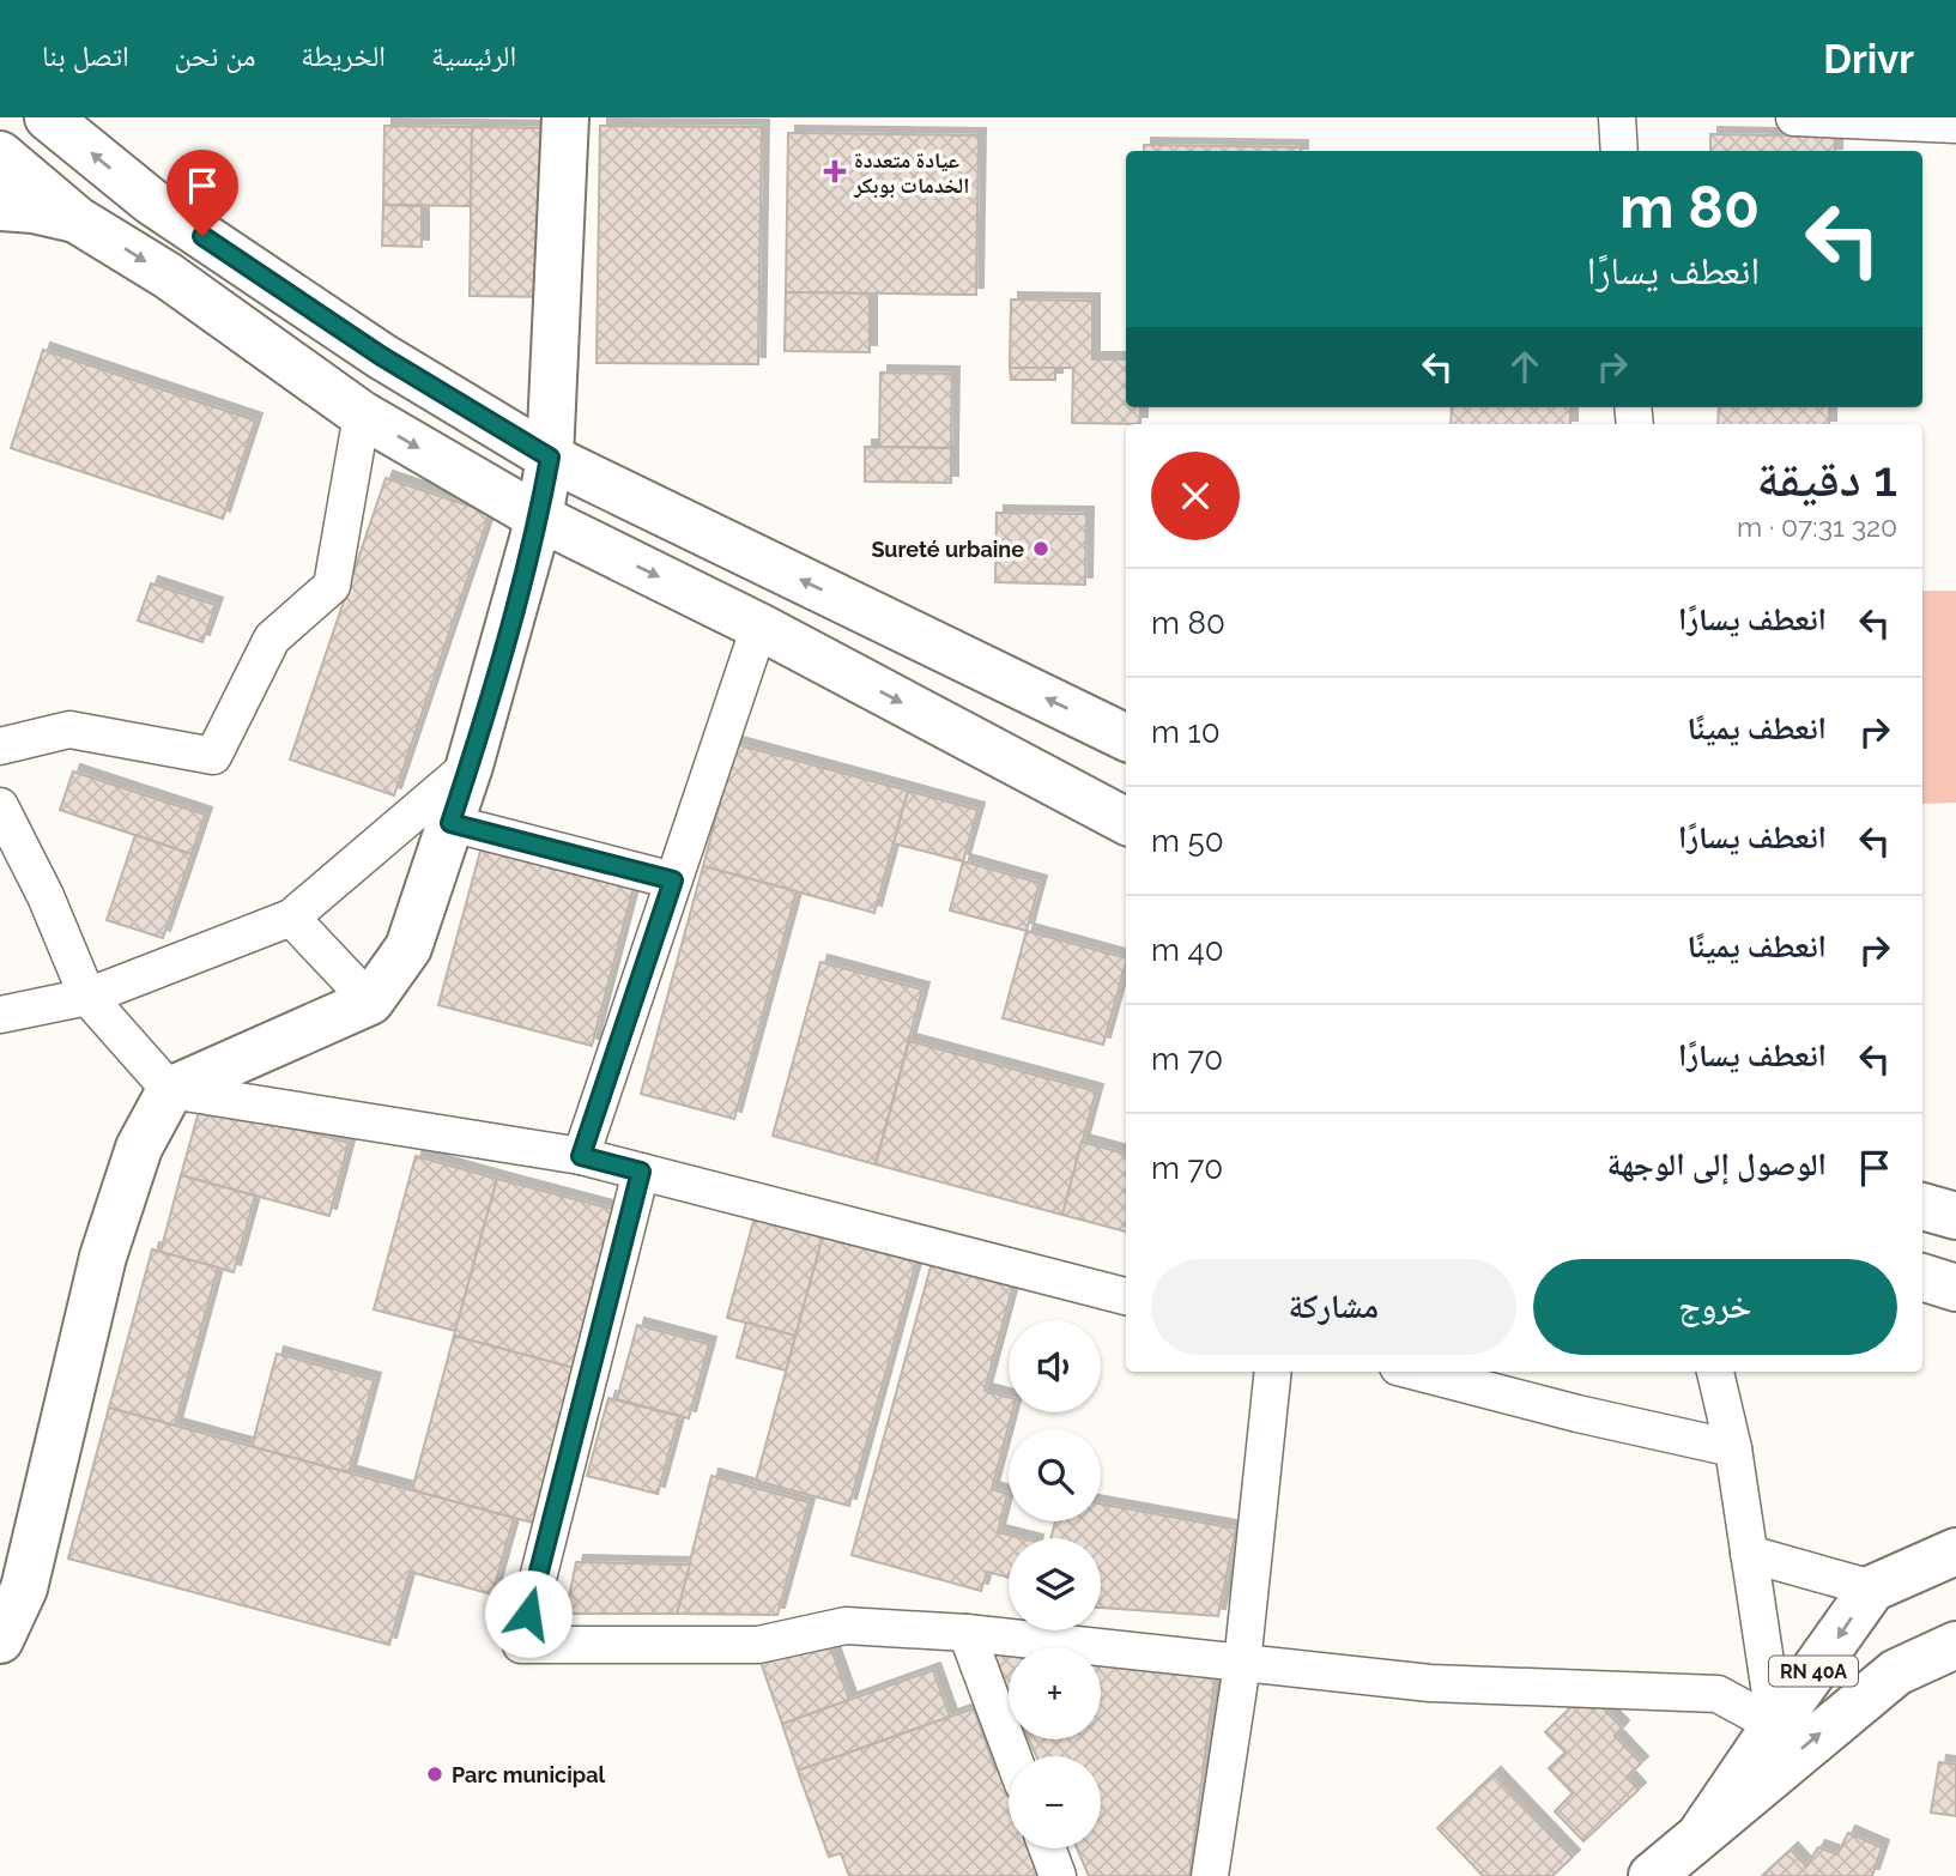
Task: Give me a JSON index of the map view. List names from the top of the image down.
{
  "streets": {
    "main road": ["RN 40A"]
  },
  "places": {
    "health": ["عيادة متعددة الخدمات بوبكر"],
    "other": ["Sureté urbaine", "Parc municipal"]
  },
  "page": {
    "header": "Drivr",
    "nav": [
      "الرئيسية",
      "الخريطة",
      "من نحن",
      "اتصل بنا"
    ],
    "turn": ["80 m", "انعطف يسارًا"],
    "heading": ["1 دقيقة", "320 m · 07:31"],
    "list": [
      {
        "name": "انعطف يسارًا",
        "value": "80 m"
      },
      {
        "name": "انعطف يمينًا",
        "value": "10 m"
      },
      {
        "name": "انعطف يسارًا",
        "value": "50 m"
      },
      {
        "name": "انعطف يمينًا",
        "value": "40 m"
      },
      {
        "name": "انعطف يسارًا",
        "value": "70 m"
      },
      {
        "name": "الوصول إلى الوجهة",
        "value": "70 m"
      }
    ],
    "buttons": ["خروج", "مشاركة"],
    "map_buttons": ["+", "−"]
  }
}
